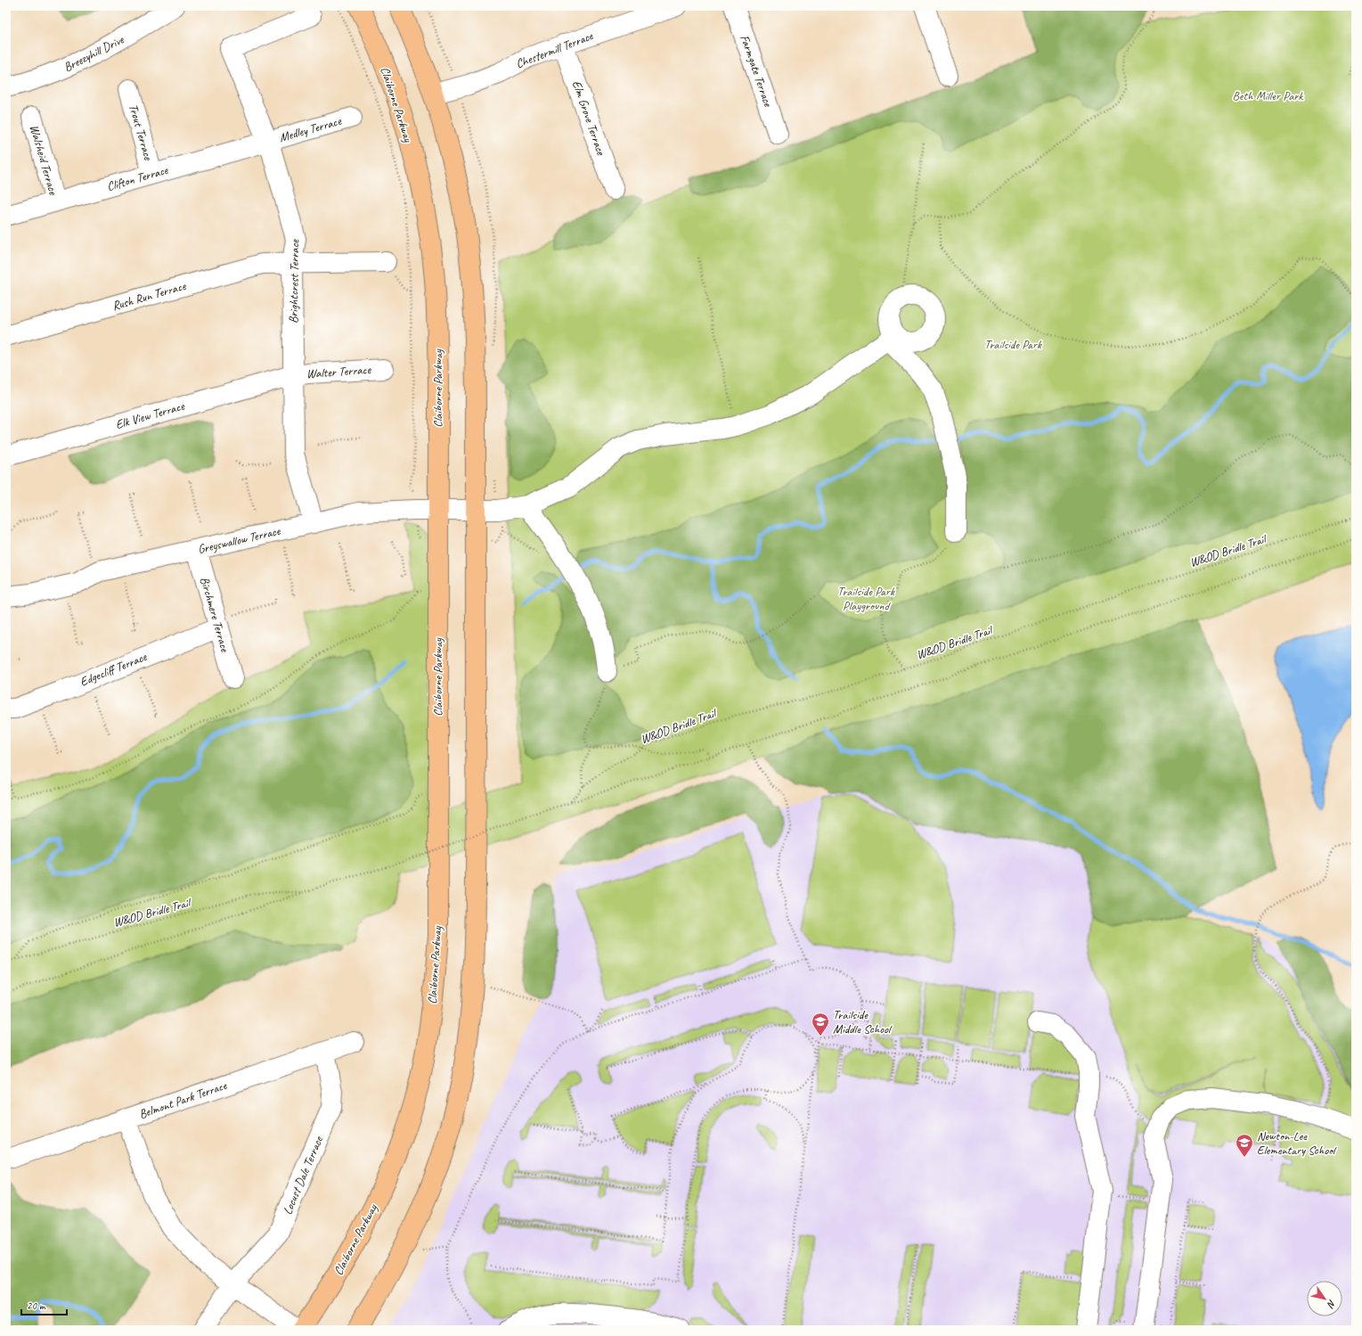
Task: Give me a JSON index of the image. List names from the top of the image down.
{
  "streets": {
    "main road": ["Claiborne Parkway"],
    "street": [
      "Chestermill Terrace",
      "Breezyhill Drive",
      "Farmgate Terrace",
      "Elm Grove Terrace",
      "Medley Terrace",
      "Trout Terrace",
      "Walsheid Terrace",
      "Clifton Terrace",
      "Brightcrest Terrace",
      "Rush Run Terrace",
      "Walter Terrace",
      "Elk View Terrace",
      "Greyswallow Terrace",
      "Birchmere Terrace",
      "Edgecliff Terrace",
      "Belmont Park Terrace",
      "Locust Dale Terrace"
    ],
    "path": ["W&OD Bridle Trail"]
  },
  "crossings": [
    ["Chestermill Terrace", "Elm Grove Terrace"],
    ["Claiborne Parkway", "Greyswallow Terrace"],
    ["Medley Terrace", "Clifton Terrace"],
    ["Medley Terrace", "Brightcrest Terrace"],
    ["Trout Terrace", "Clifton Terrace"],
    ["Walsheid Terrace", "Clifton Terrace"],
    ["Clifton Terrace", "Brightcrest Terrace"],
    ["Brightcrest Terrace", "Rush Run Terrace"],
    ["Brightcrest Terrace", "Walter Terrace"],
    ["Brightcrest Terrace", "Elk View Terrace"],
    ["Brightcrest Terrace", "Greyswallow Terrace"],
    ["Walter Terrace", "Elk View Terrace"],
    ["Greyswallow Terrace", "Birchmere Terrace"],
    ["Birchmere Terrace", "Edgecliff Terrace"],
    ["Belmont Park Terrace", "Locust Dale Terrace"]
  ],
  "parks": ["Beth Miller Park", "Trailside Park", "Trailside Park Playground"],
  "places": {
    "school or university": ["Trailside Middle School", "Newton-Lee Elementary School"]
  },
  "scale_bar": "20 m",
  "north": "bottom right"
}
